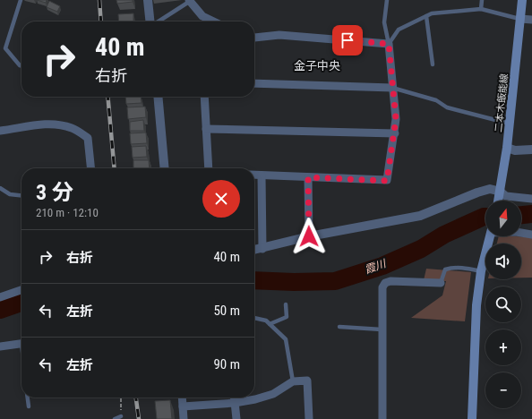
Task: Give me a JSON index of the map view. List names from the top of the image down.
{
  "streets": {
    "main road": ["二本木飯能線"]
  },
  "districts": ["金子中央"],
  "water": ["霞川"],
  "north": "top",
  "page": {
    "turn": ["40 m", "右折"],
    "heading": ["3 分", "210 m · 12:10"],
    "map_buttons": ["+", "−"],
    "list": [
      {
        "name": "右折",
        "value": "40 m"
      },
      {
        "name": "左折",
        "value": "50 m"
      },
      {
        "name": "左折",
        "value": "90 m"
      }
    ]
  }
}
